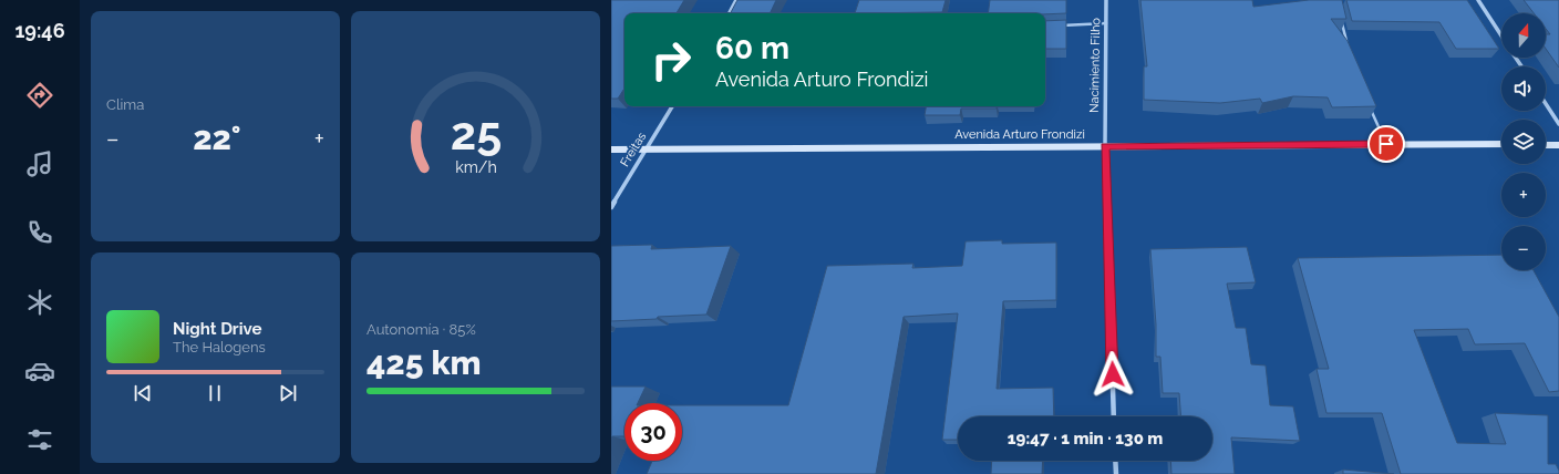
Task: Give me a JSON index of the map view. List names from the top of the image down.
{
  "streets": {
    "main road": ["Avenida Arturo Frondizi"],
    "street": ["Nacimiento Filho", "Freitas"]
  },
  "crossings": [
    ["Nacimiento Filho", "Avenida Arturo Frondizi"],
    ["Avenida Arturo Frondizi", "Freitas"]
  ],
  "north": "top",
  "page": {
    "tabs": "19:46",
    "tile": [
      "Clima",
      ["Autonomía · 85%", "425 km"]
    ],
    "map_buttons": ["+", "−"],
    "turn": ["60 m", "Avenida Arturo Frondizi"],
    "heat": ["−", "22°", "+"],
    "song": ["Night Drive", "The Halogens"],
    "limit": "30",
    "trip": "19:47 · 1 min · 130 m",
    "gauge": ["25", "km/h"]
  }
}
